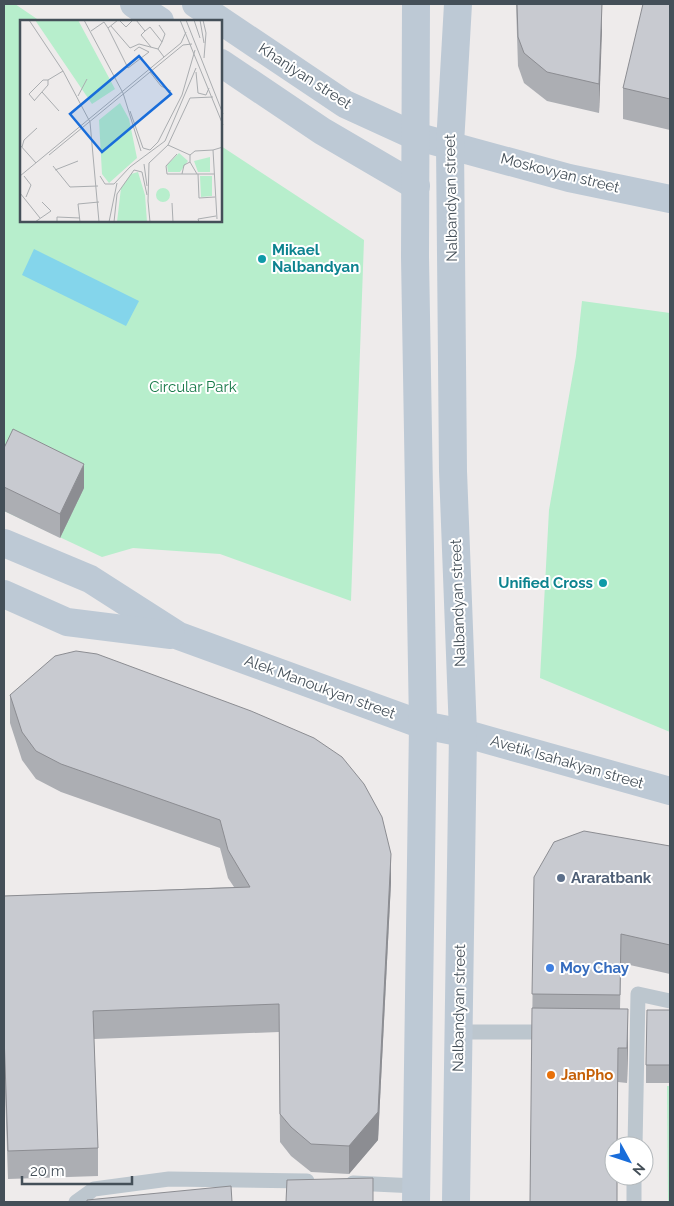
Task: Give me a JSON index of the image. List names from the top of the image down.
{
  "streets": {
    "main road": [
      "Khanjyan street",
      "Moskovyan street",
      "Nalbandyan street",
      "Alek Manoukyan street",
      "Avetik Isahakyan street"
    ]
  },
  "crossings": [
    ["Khanjyan street", "Moskovyan street"],
    ["Khanjyan street", "Nalbandyan street"],
    ["Moskovyan street", "Nalbandyan street"],
    ["Nalbandyan street", "Alek Manoukyan street"],
    ["Nalbandyan street", "Avetik Isahakyan street"],
    ["Alek Manoukyan street", "Avetik Isahakyan street"]
  ],
  "parks": ["Circular Park"],
  "places": [
    "Mikael Nalbandyan",
    "Unified Cross",
    "Araratbank",
    "Moy Chay",
    "JanPho"
  ],
  "scale_bar": "20 m",
  "north": "bottom right"
}
